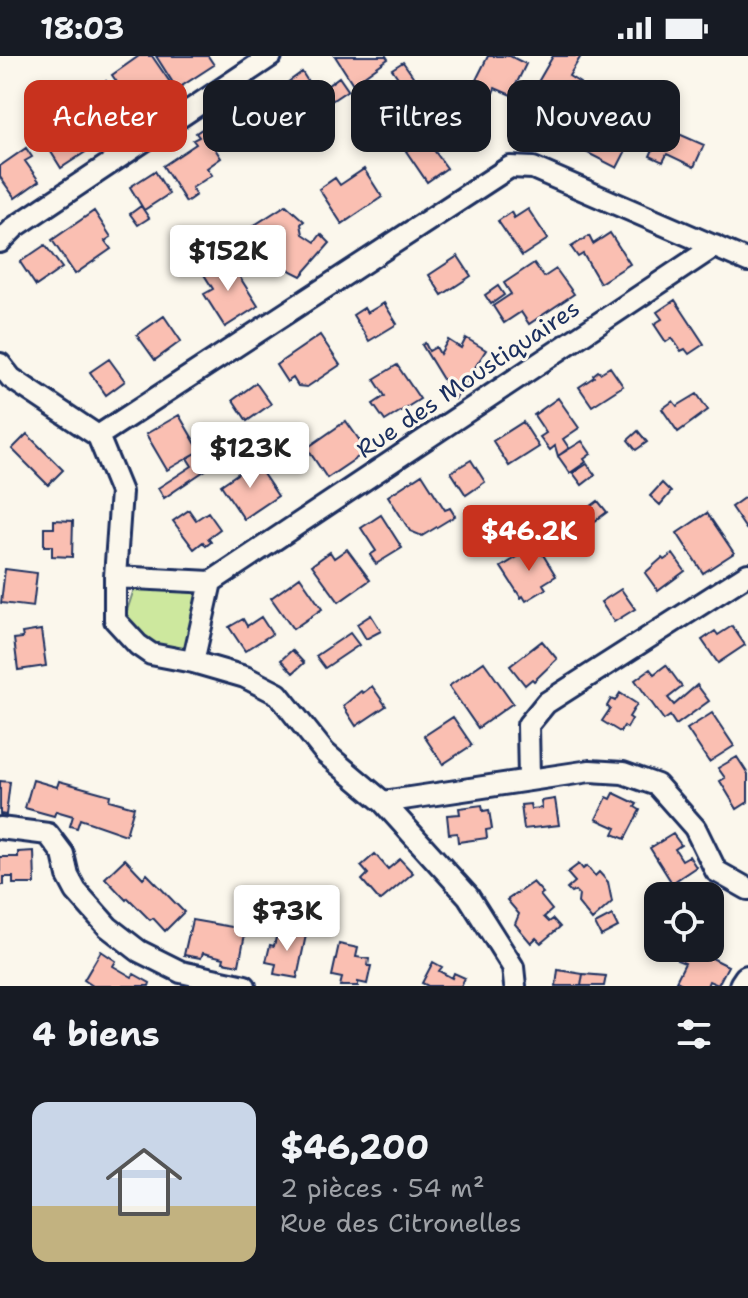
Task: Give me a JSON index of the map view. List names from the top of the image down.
{
  "streets": {
    "street": ["Rue des Moustiquaires"]
  },
  "page": {
    "status": "18:03",
    "chip": [
      "Acheter",
      "Louer",
      "Filtres",
      "Nouveau"
    ],
    "price": [
      "$152K",
      "$123K",
      "$46.2K",
      "$73K"
    ],
    "heading": "4 biens",
    "list": [
      {
        "name": "$46,200",
        "note": "2 pièces · 54 m² · Rue des Citronelles"
      }
    ]
  }
}
